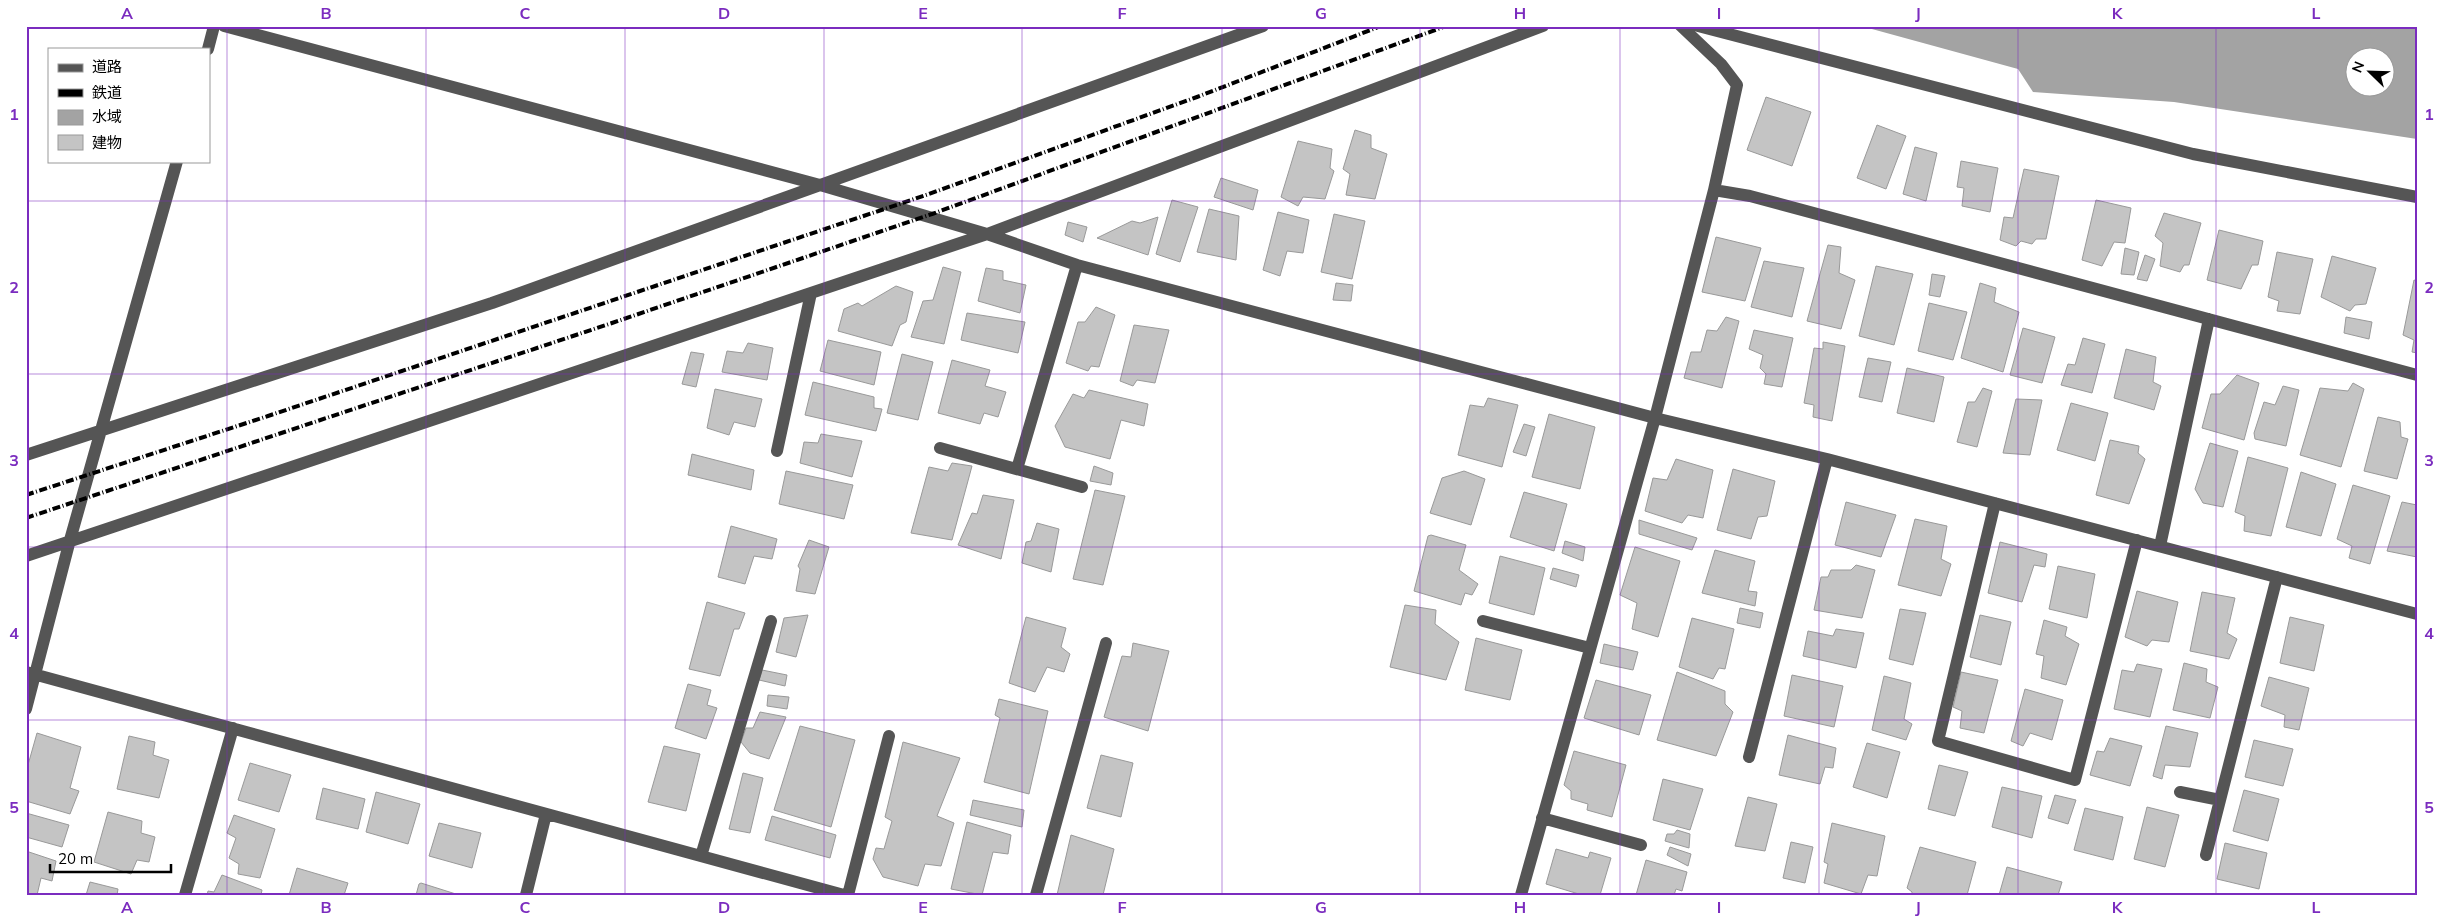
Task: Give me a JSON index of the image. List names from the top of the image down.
{
  "legend": [
    "道路",
    "鉄道",
    "水域",
    "建物"
  ],
  "scale_bar": "20 m",
  "north": "top left",
  "grid": {
    "columns": [
      "A",
      "B",
      "C",
      "D",
      "E",
      "F",
      "G",
      "H",
      "I",
      "J",
      "K",
      "L"
    ],
    "rows": [
      "1",
      "2",
      "3",
      "4",
      "5"
    ]
  }
}
